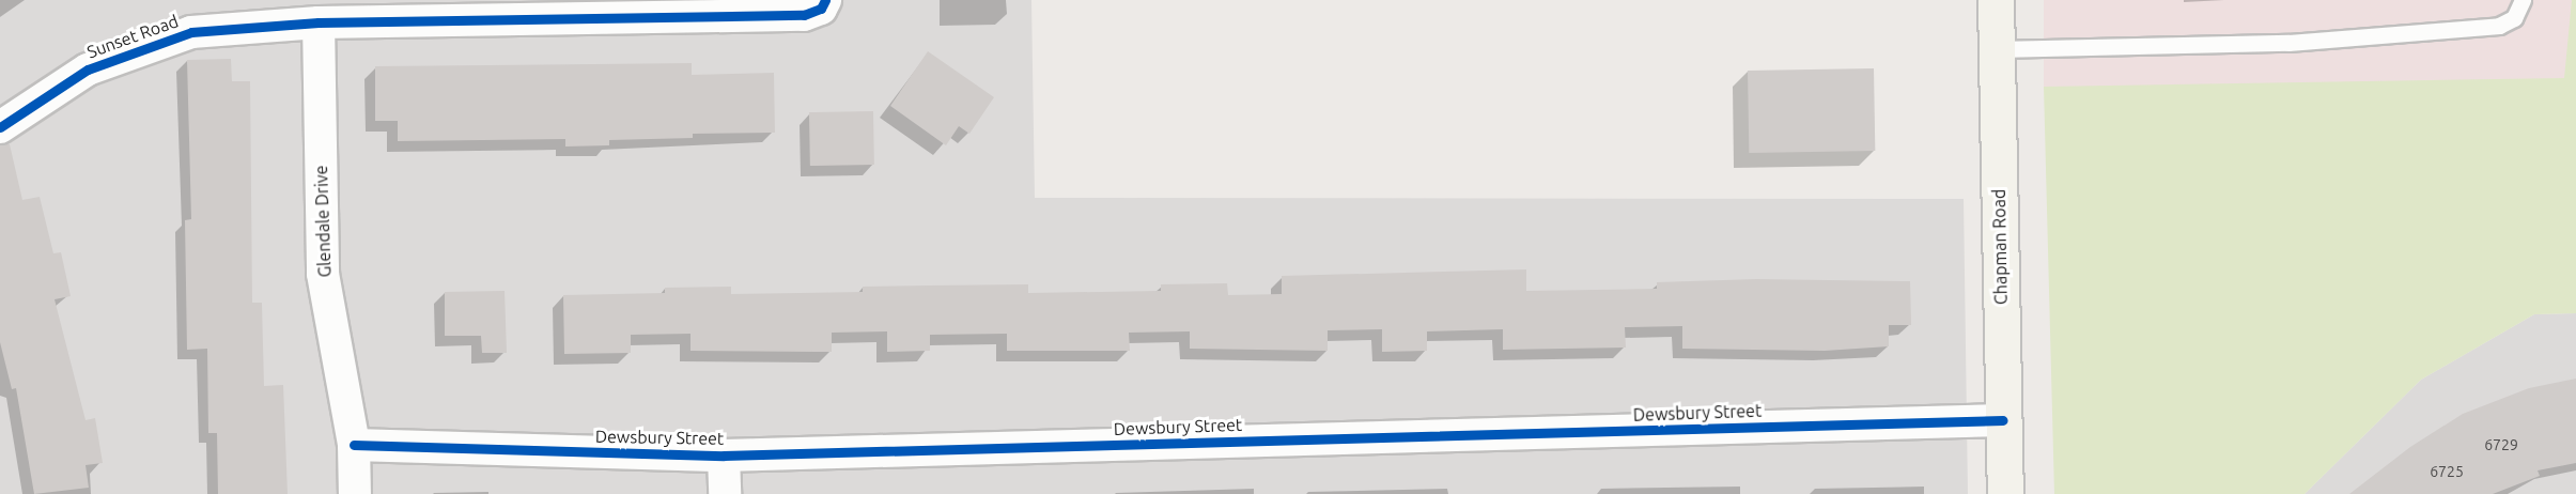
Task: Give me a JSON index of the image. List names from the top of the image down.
{
  "streets": {
    "street": [
      "Sunset Road",
      "Glendale Drive",
      "Chapman Road",
      "Dewsbury Street"
    ]
  },
  "crossings": [
    ["Sunset Road", "Glendale Drive"],
    ["Glendale Drive", "Dewsbury Street"],
    ["Chapman Road", "Dewsbury Street"]
  ],
  "house_numbers": ["6729", "6725"]
}
